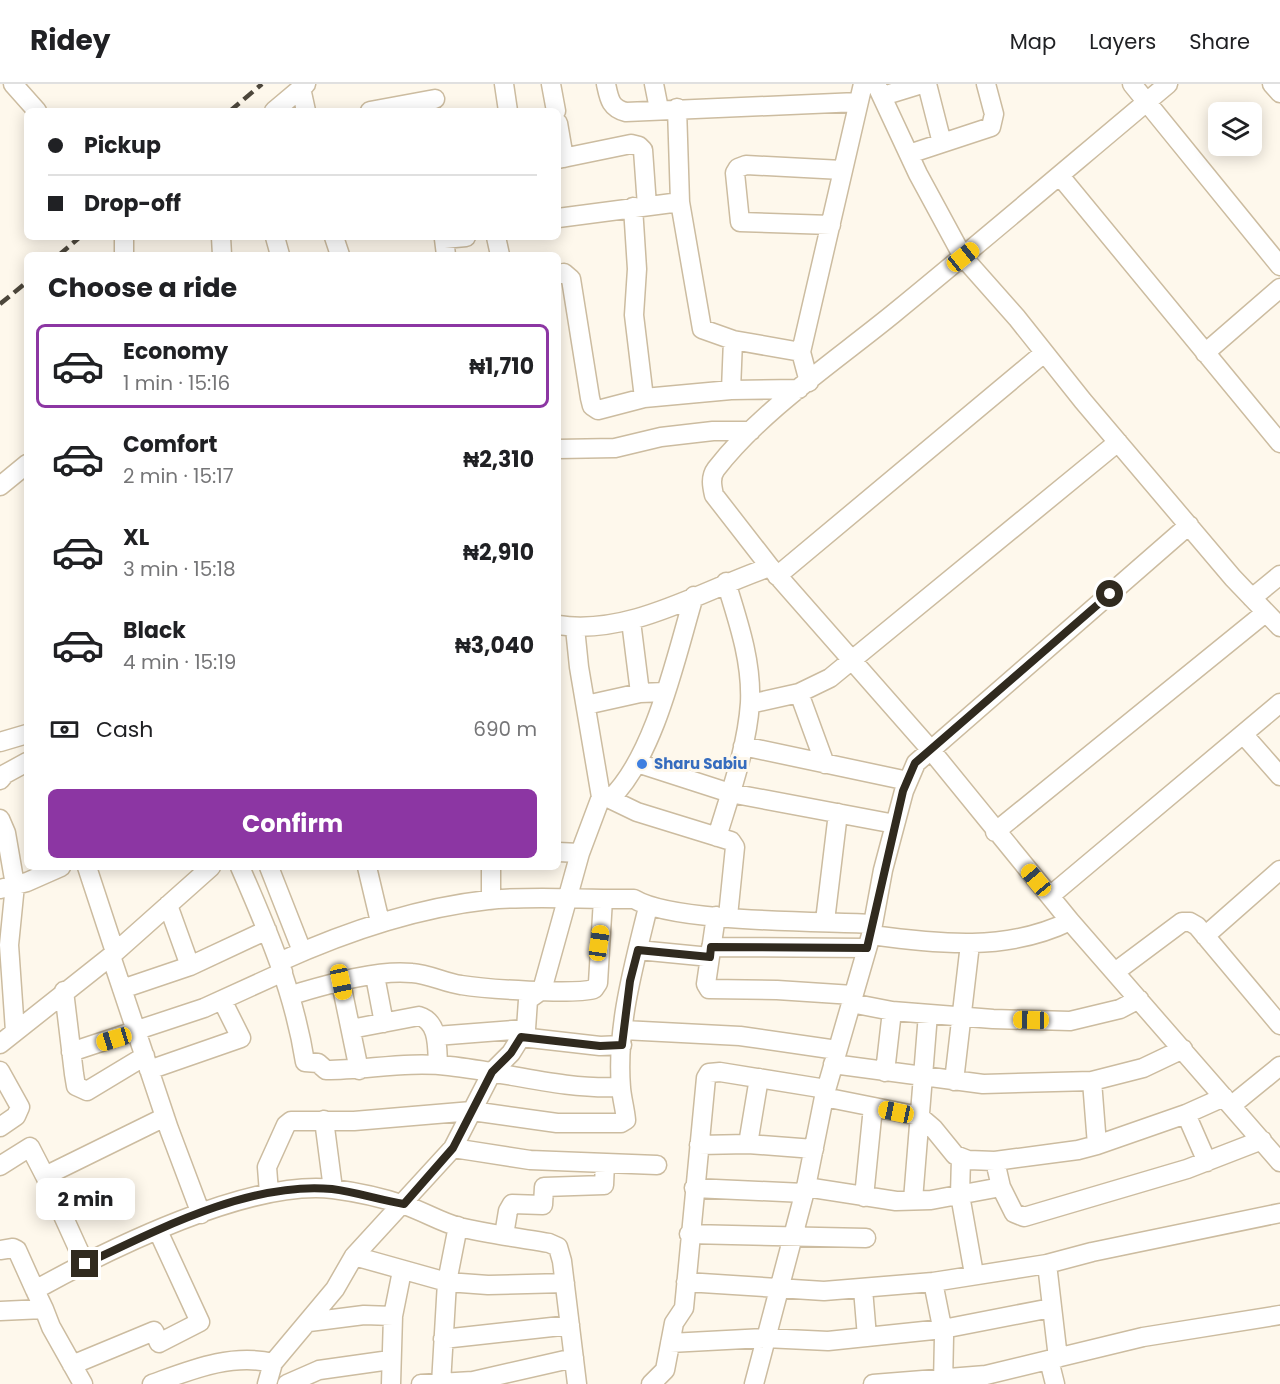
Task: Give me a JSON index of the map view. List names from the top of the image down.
{
  "places": ["Sharu Sabiu"],
  "page": {
    "header": "Ridey",
    "nav": ["Map", "Layers", "Share"],
    "banner": ["Pickup", "Drop-off"],
    "heading": "Choose a ride",
    "list": [
      {
        "name": "Economy",
        "note": "1 min · 15:16",
        "value": "₦1,710"
      },
      {
        "name": "Comfort",
        "note": "2 min · 15:17",
        "value": "₦2,310"
      },
      {
        "name": "XL",
        "note": "3 min · 15:18",
        "value": "₦2,910"
      },
      {
        "name": "Black",
        "note": "4 min · 15:19",
        "value": "₦3,040"
      }
    ],
    "pay": ["Cash", "690 m"],
    "buttons": "Confirm",
    "bubble": "2 min"
  }
}
